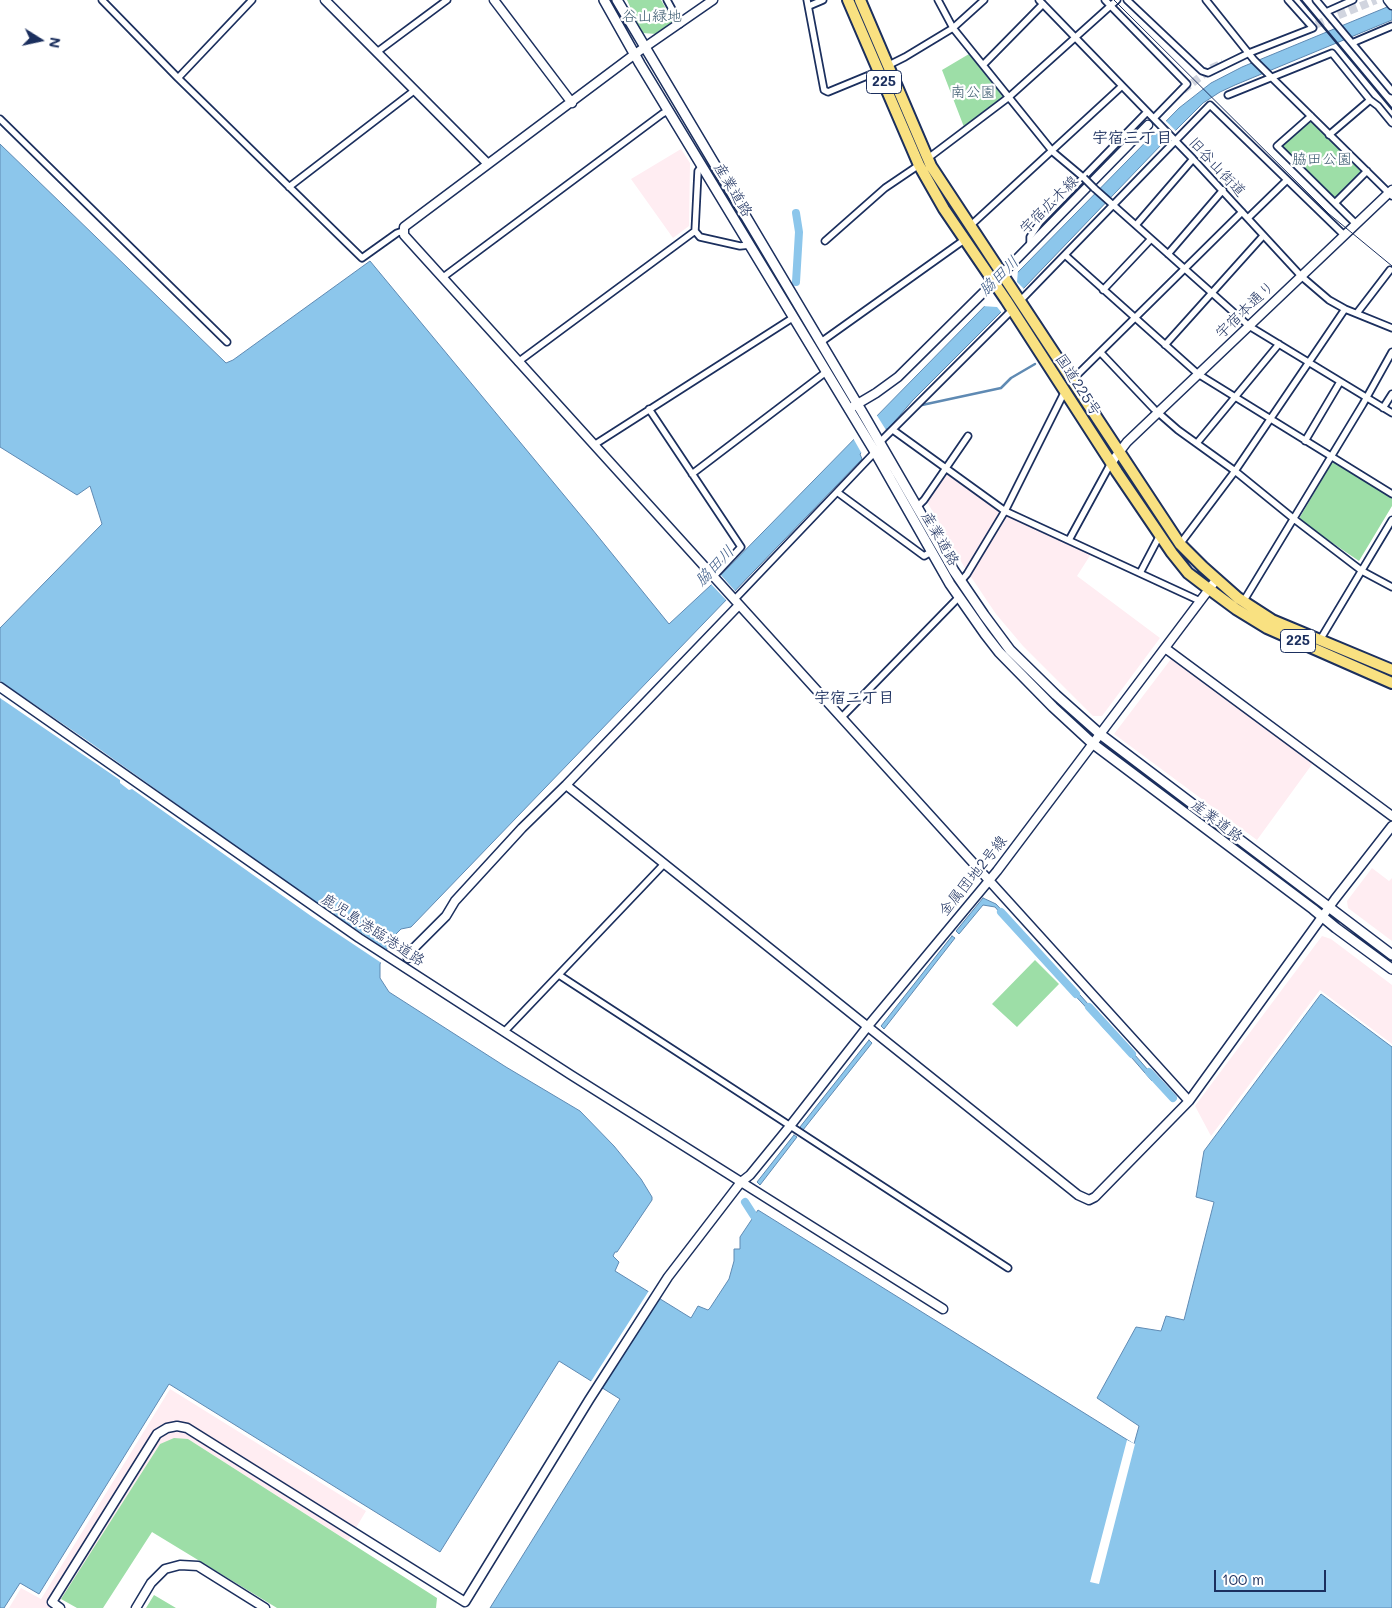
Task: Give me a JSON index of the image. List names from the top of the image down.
{
  "streets": {
    "highway": ["225", "国道225号"],
    "main road": ["産業道路"],
    "street": [
      "旧谷山街道",
      "宇宿広木線",
      "宇宿本通り",
      "金属団地2号線",
      "鹿児島港臨港道路"
    ]
  },
  "crossings": [
    ["旧谷山街道", "宇宿本通り"],
    ["産業道路", "宇宿広木線"],
    ["産業道路", "金属団地2号線"],
    ["宇宿広木線", "国道225号"],
    ["宇宿本通り", "国道225号"],
    ["国道225号", "金属団地2号線"],
    ["金属団地2号線", "鹿児島港臨港道路"]
  ],
  "districts": ["宇宿三丁目", "宇宿二丁目"],
  "water": ["脇田川"],
  "parks": ["谷山緑地", "南公園", "脇田公園"],
  "scale_bar": "100 m",
  "north": "right"
}
